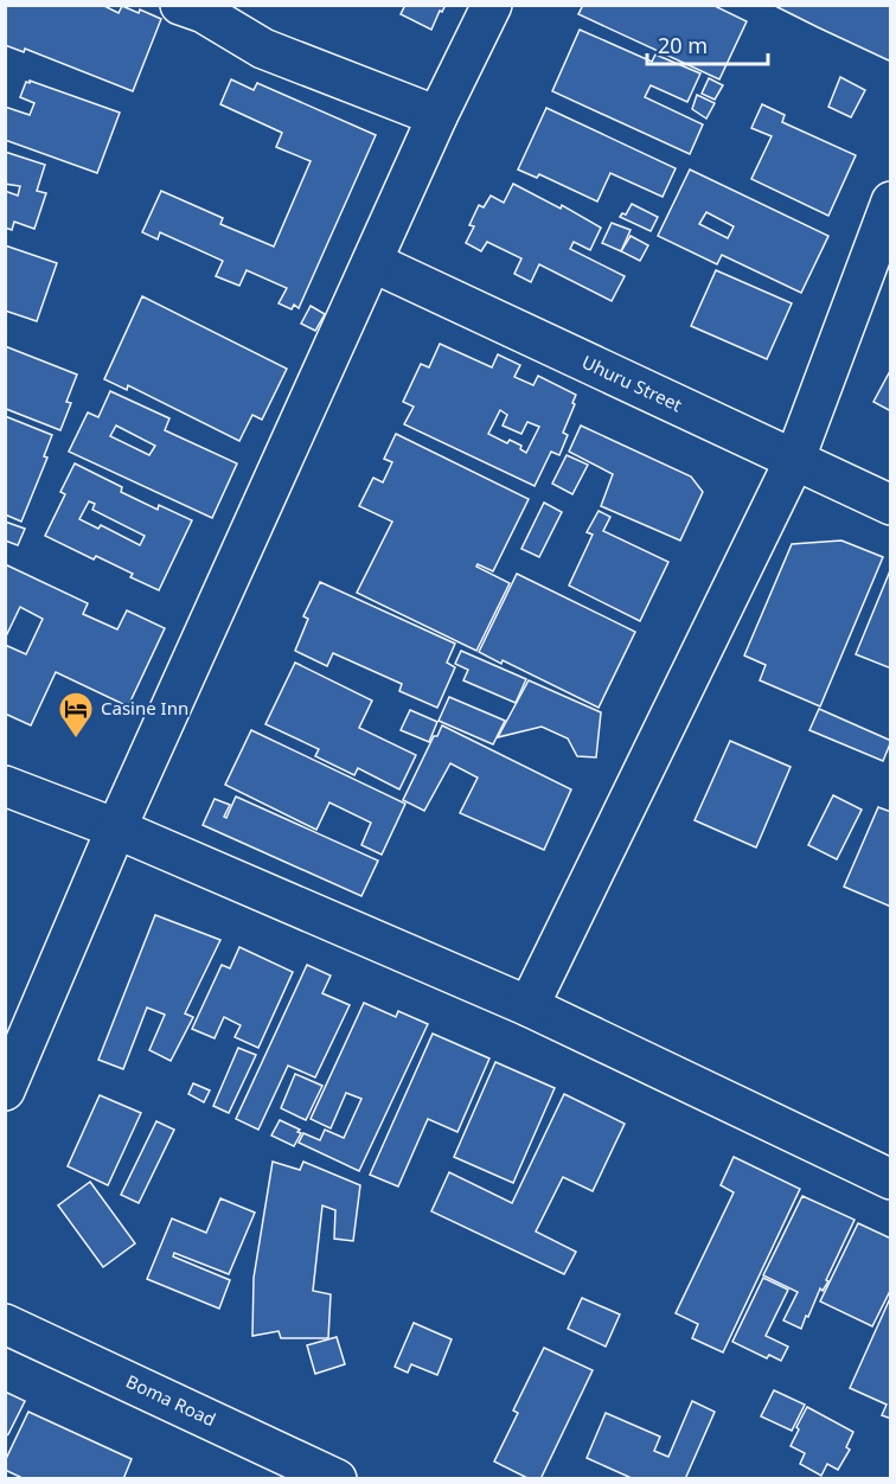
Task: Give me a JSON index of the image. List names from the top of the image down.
{
  "streets": {
    "street": ["Uhuru Street", "Boma Road"]
  },
  "places": {
    "hotel": ["Casine Inn"]
  },
  "scale_bar": "20 m"
}
